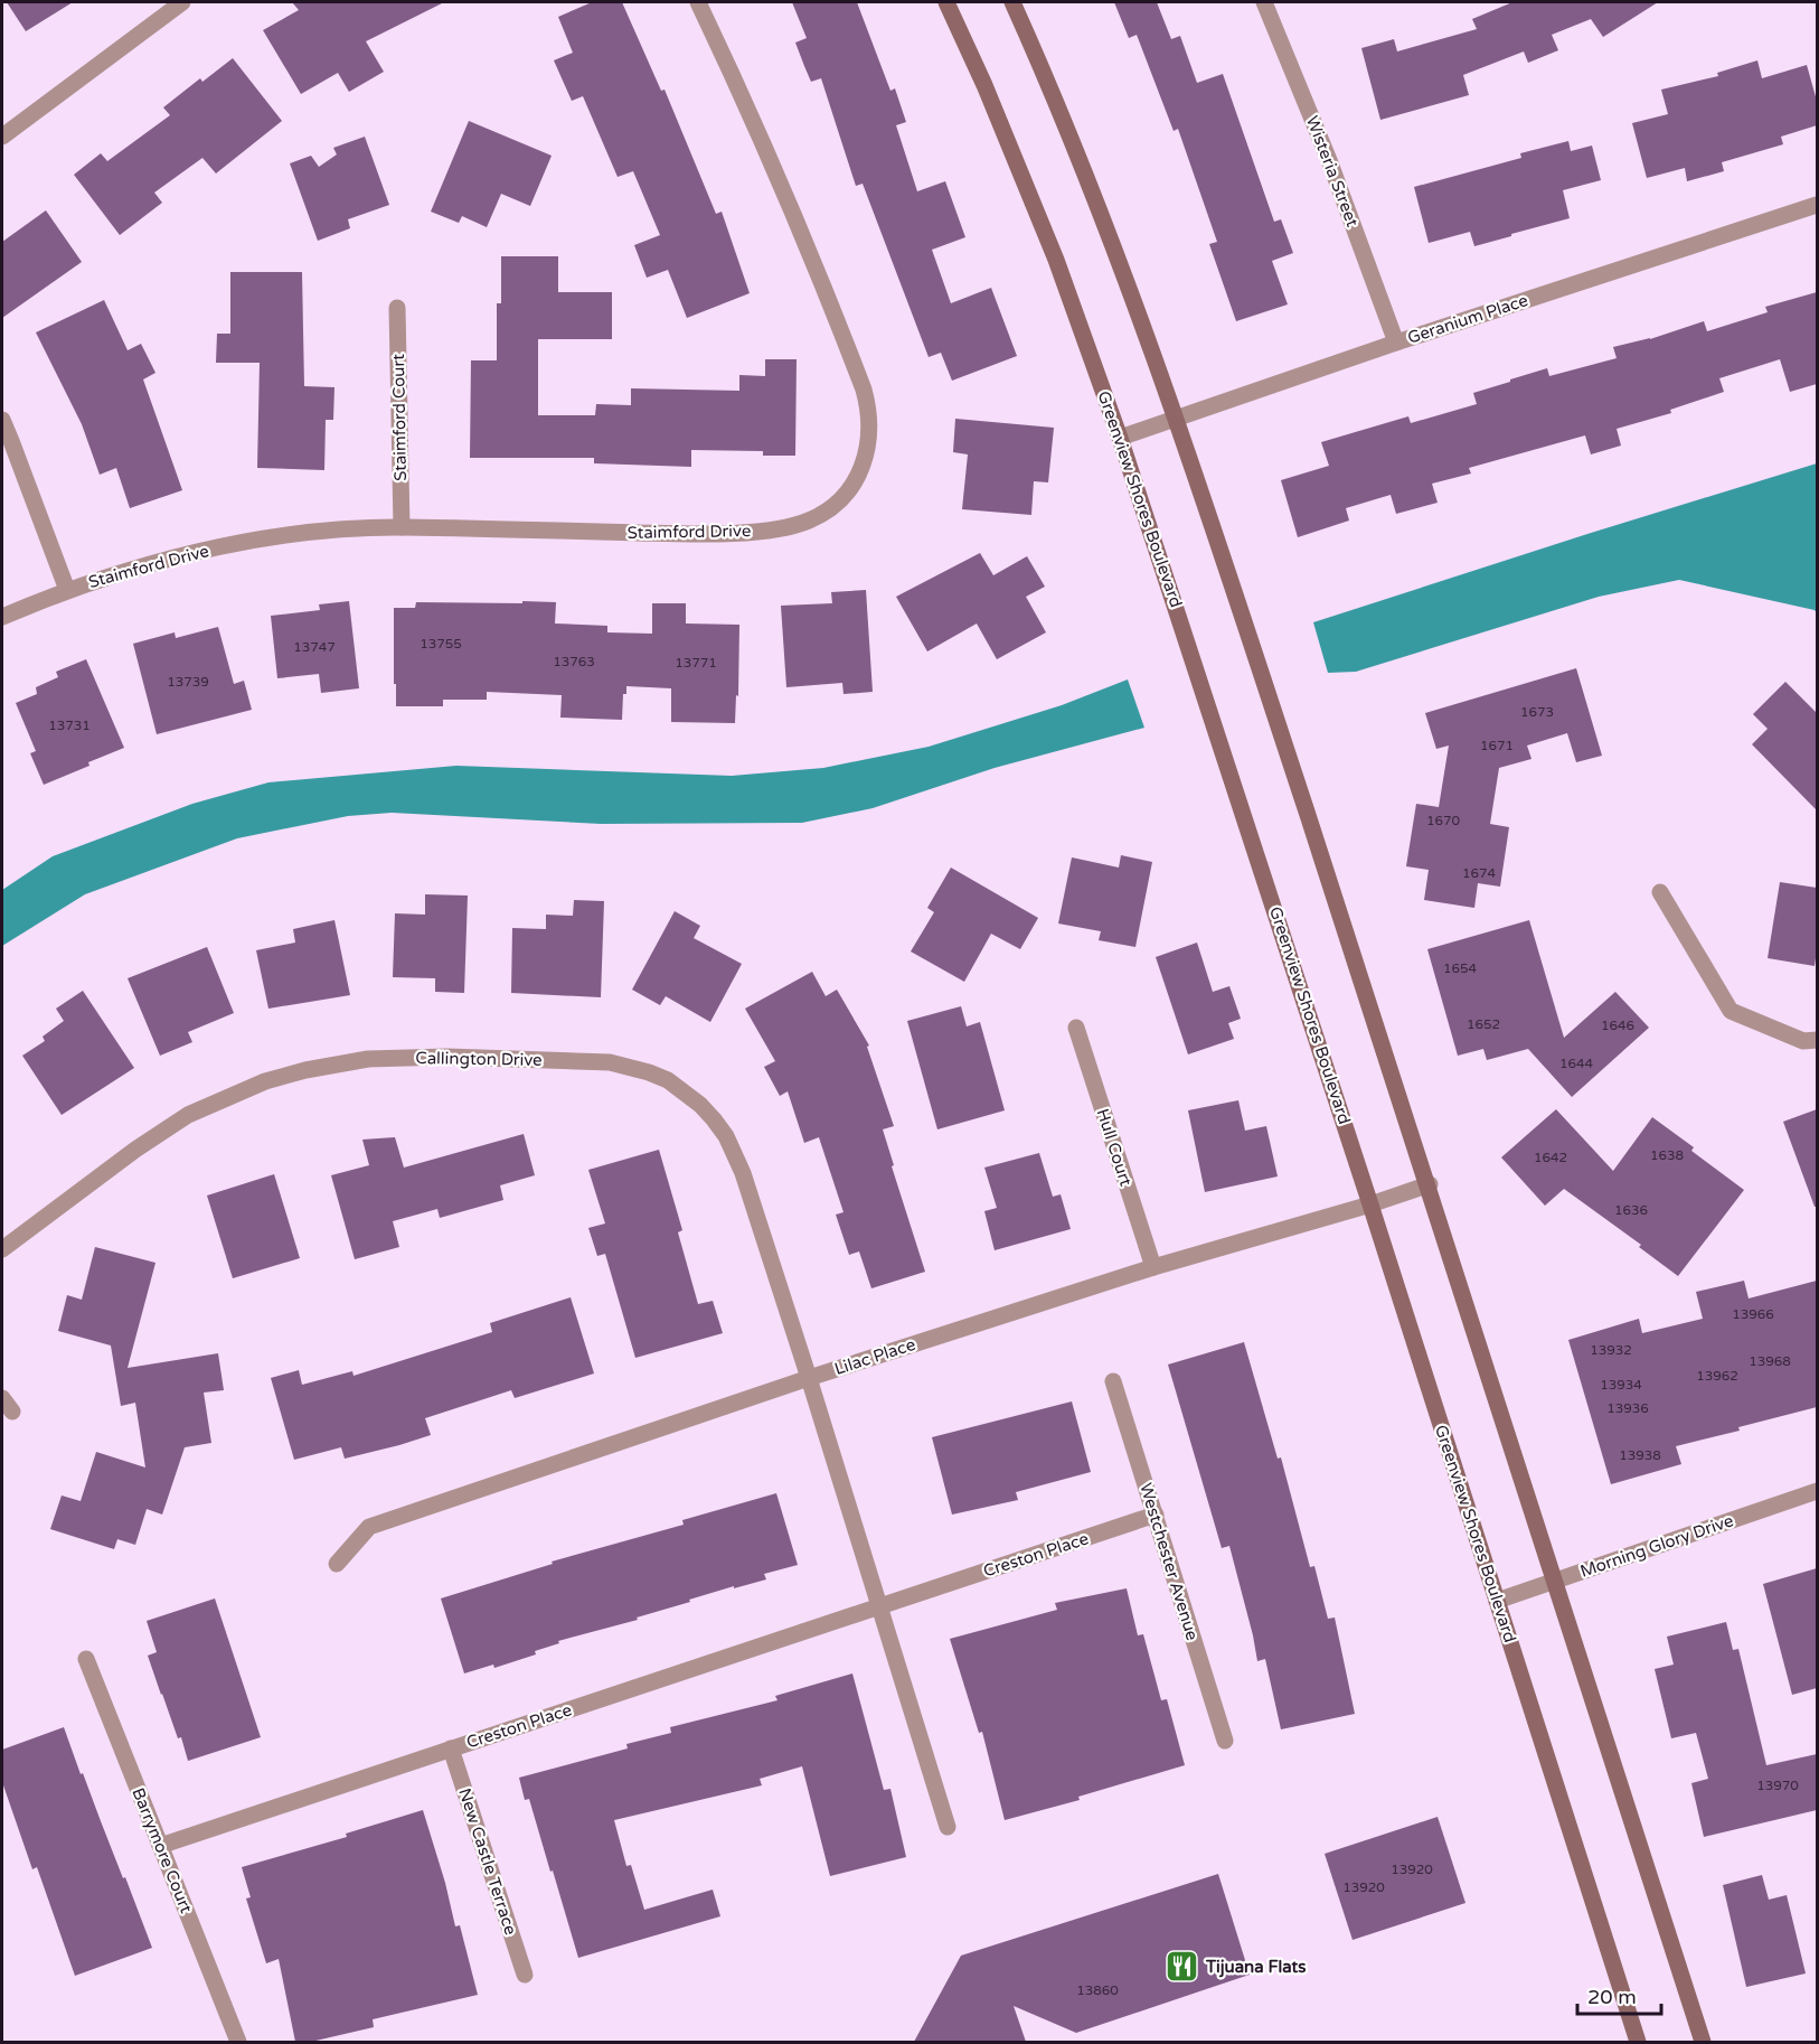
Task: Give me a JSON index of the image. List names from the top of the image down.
{
  "streets": {
    "street": [
      "Wisteria Street",
      "Geranium Place",
      "Staimford Court",
      "Greenview Shores Boulevard",
      "Staimford Drive",
      "Callington Drive",
      "Hull Court",
      "Lilac Place",
      "Morning Glory Drive",
      "Creston Place",
      "Westchester Avenue",
      "Barrymore Court",
      "New Castle Terrace"
    ]
  },
  "crossings": [
    ["Wisteria Street", "Geranium Place"],
    ["Geranium Place", "Greenview Shores Boulevard"],
    ["Staimford Court", "Staimford Drive"],
    ["Greenview Shores Boulevard", "Lilac Place"],
    ["Greenview Shores Boulevard", "Morning Glory Drive"],
    ["Callington Drive", "Lilac Place"],
    ["Hull Court", "Lilac Place"],
    ["Creston Place", "Westchester Avenue"],
    ["Creston Place", "Barrymore Court"],
    ["Creston Place", "New Castle Terrace"]
  ],
  "places": {
    "restaurant": ["Tijuana Flats"]
  },
  "house_numbers": [
    "13755",
    "13747",
    "13763",
    "13771",
    "13739",
    "1673",
    "13731",
    "1671",
    "1670",
    "1674",
    "1654",
    "1652",
    "1646",
    "1644",
    "1638",
    "1642",
    "1636",
    "13966",
    "13932",
    "13968",
    "13962",
    "13934",
    "13936",
    "13938",
    "13970",
    "13920",
    "13920",
    "13860"
  ],
  "scale_bar": "20 m"
}
